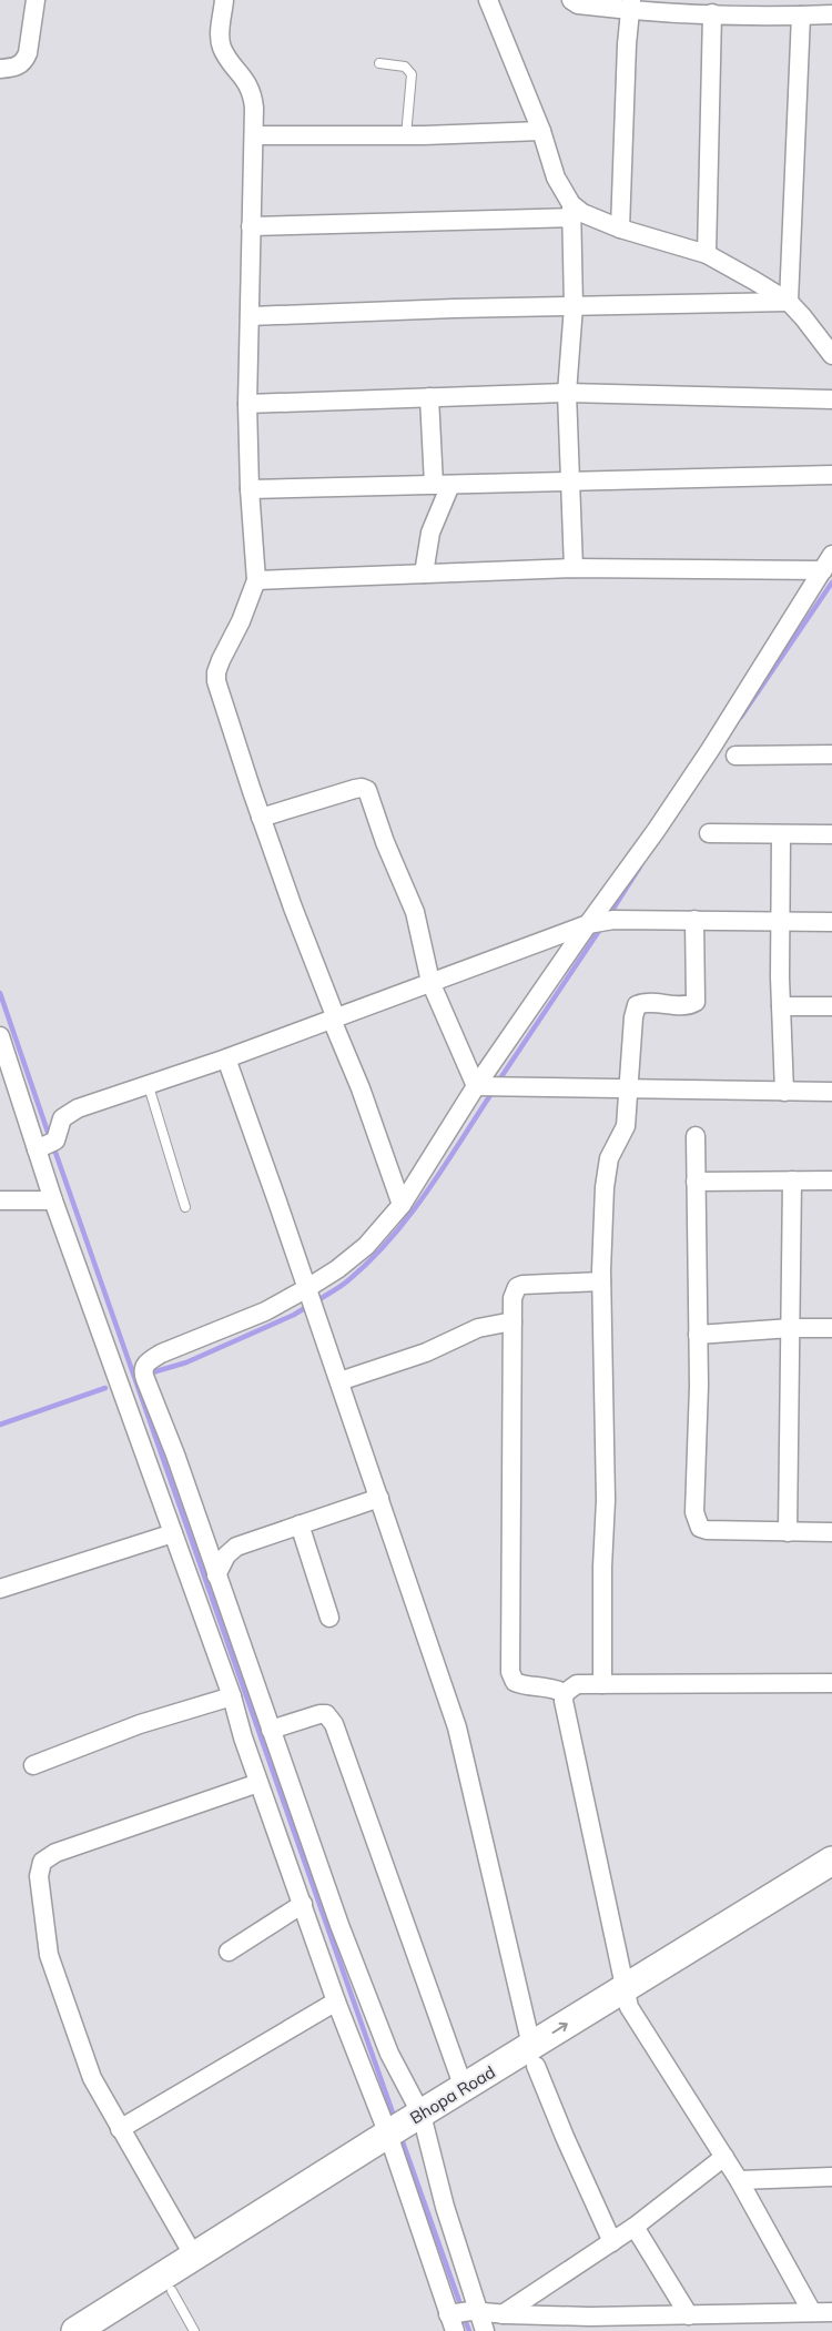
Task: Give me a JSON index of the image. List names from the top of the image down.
{
  "streets": {
    "main road": ["Bhopa Road"]
  }
}
